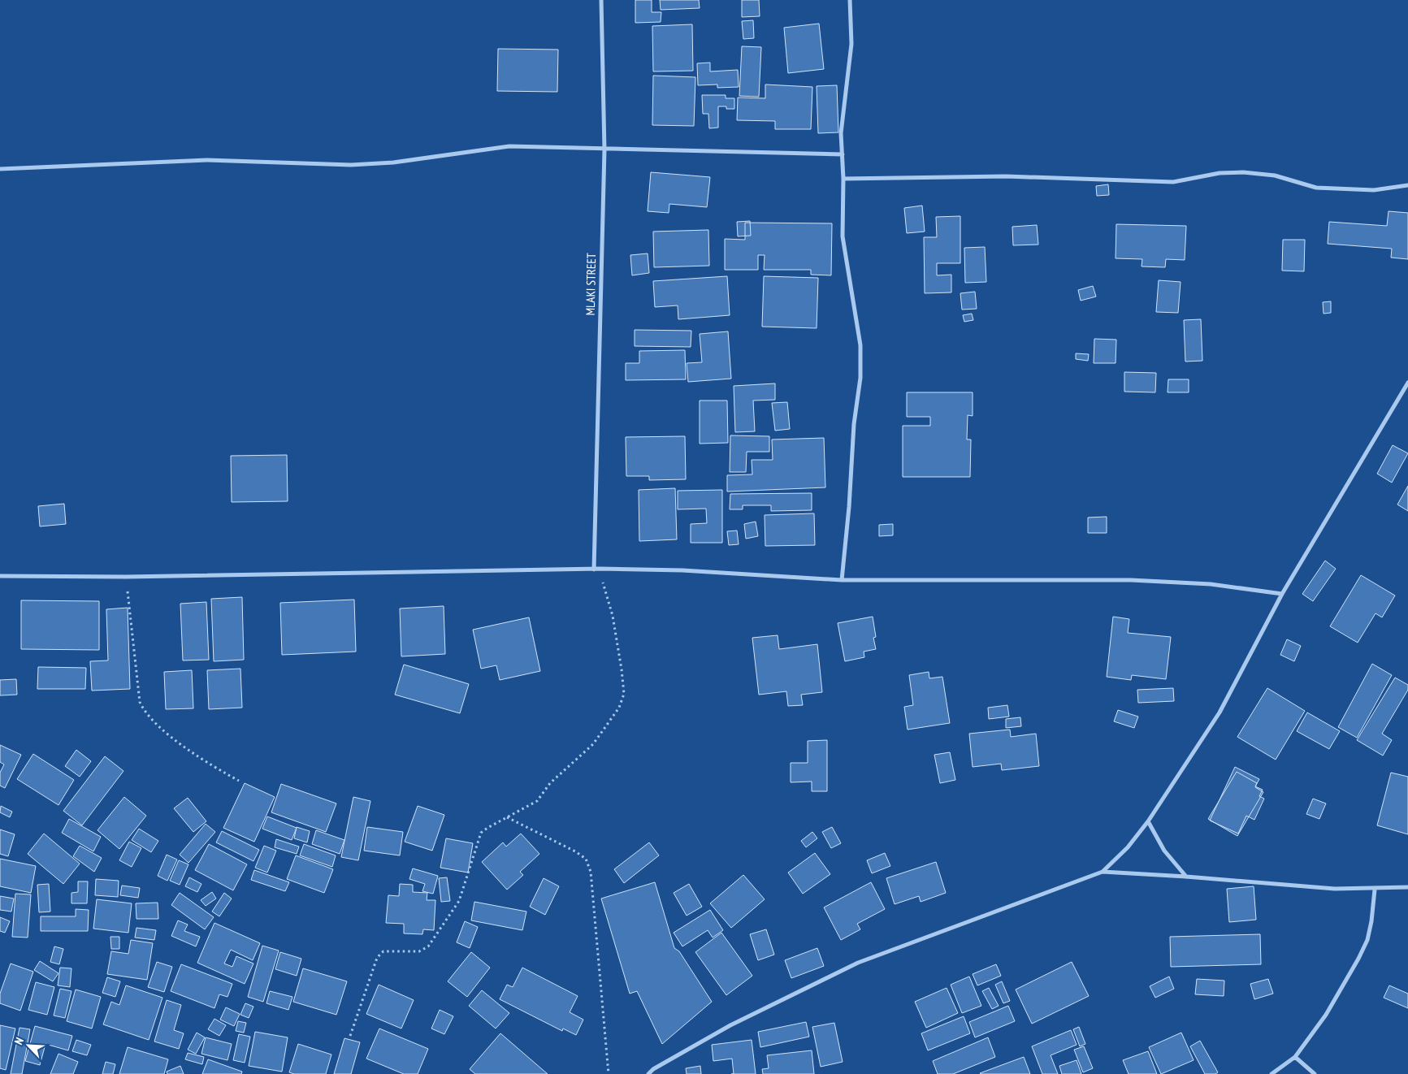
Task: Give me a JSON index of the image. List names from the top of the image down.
{
  "streets": {
    "street": ["MLAKI STREET"]
  },
  "north": "top left"
}
